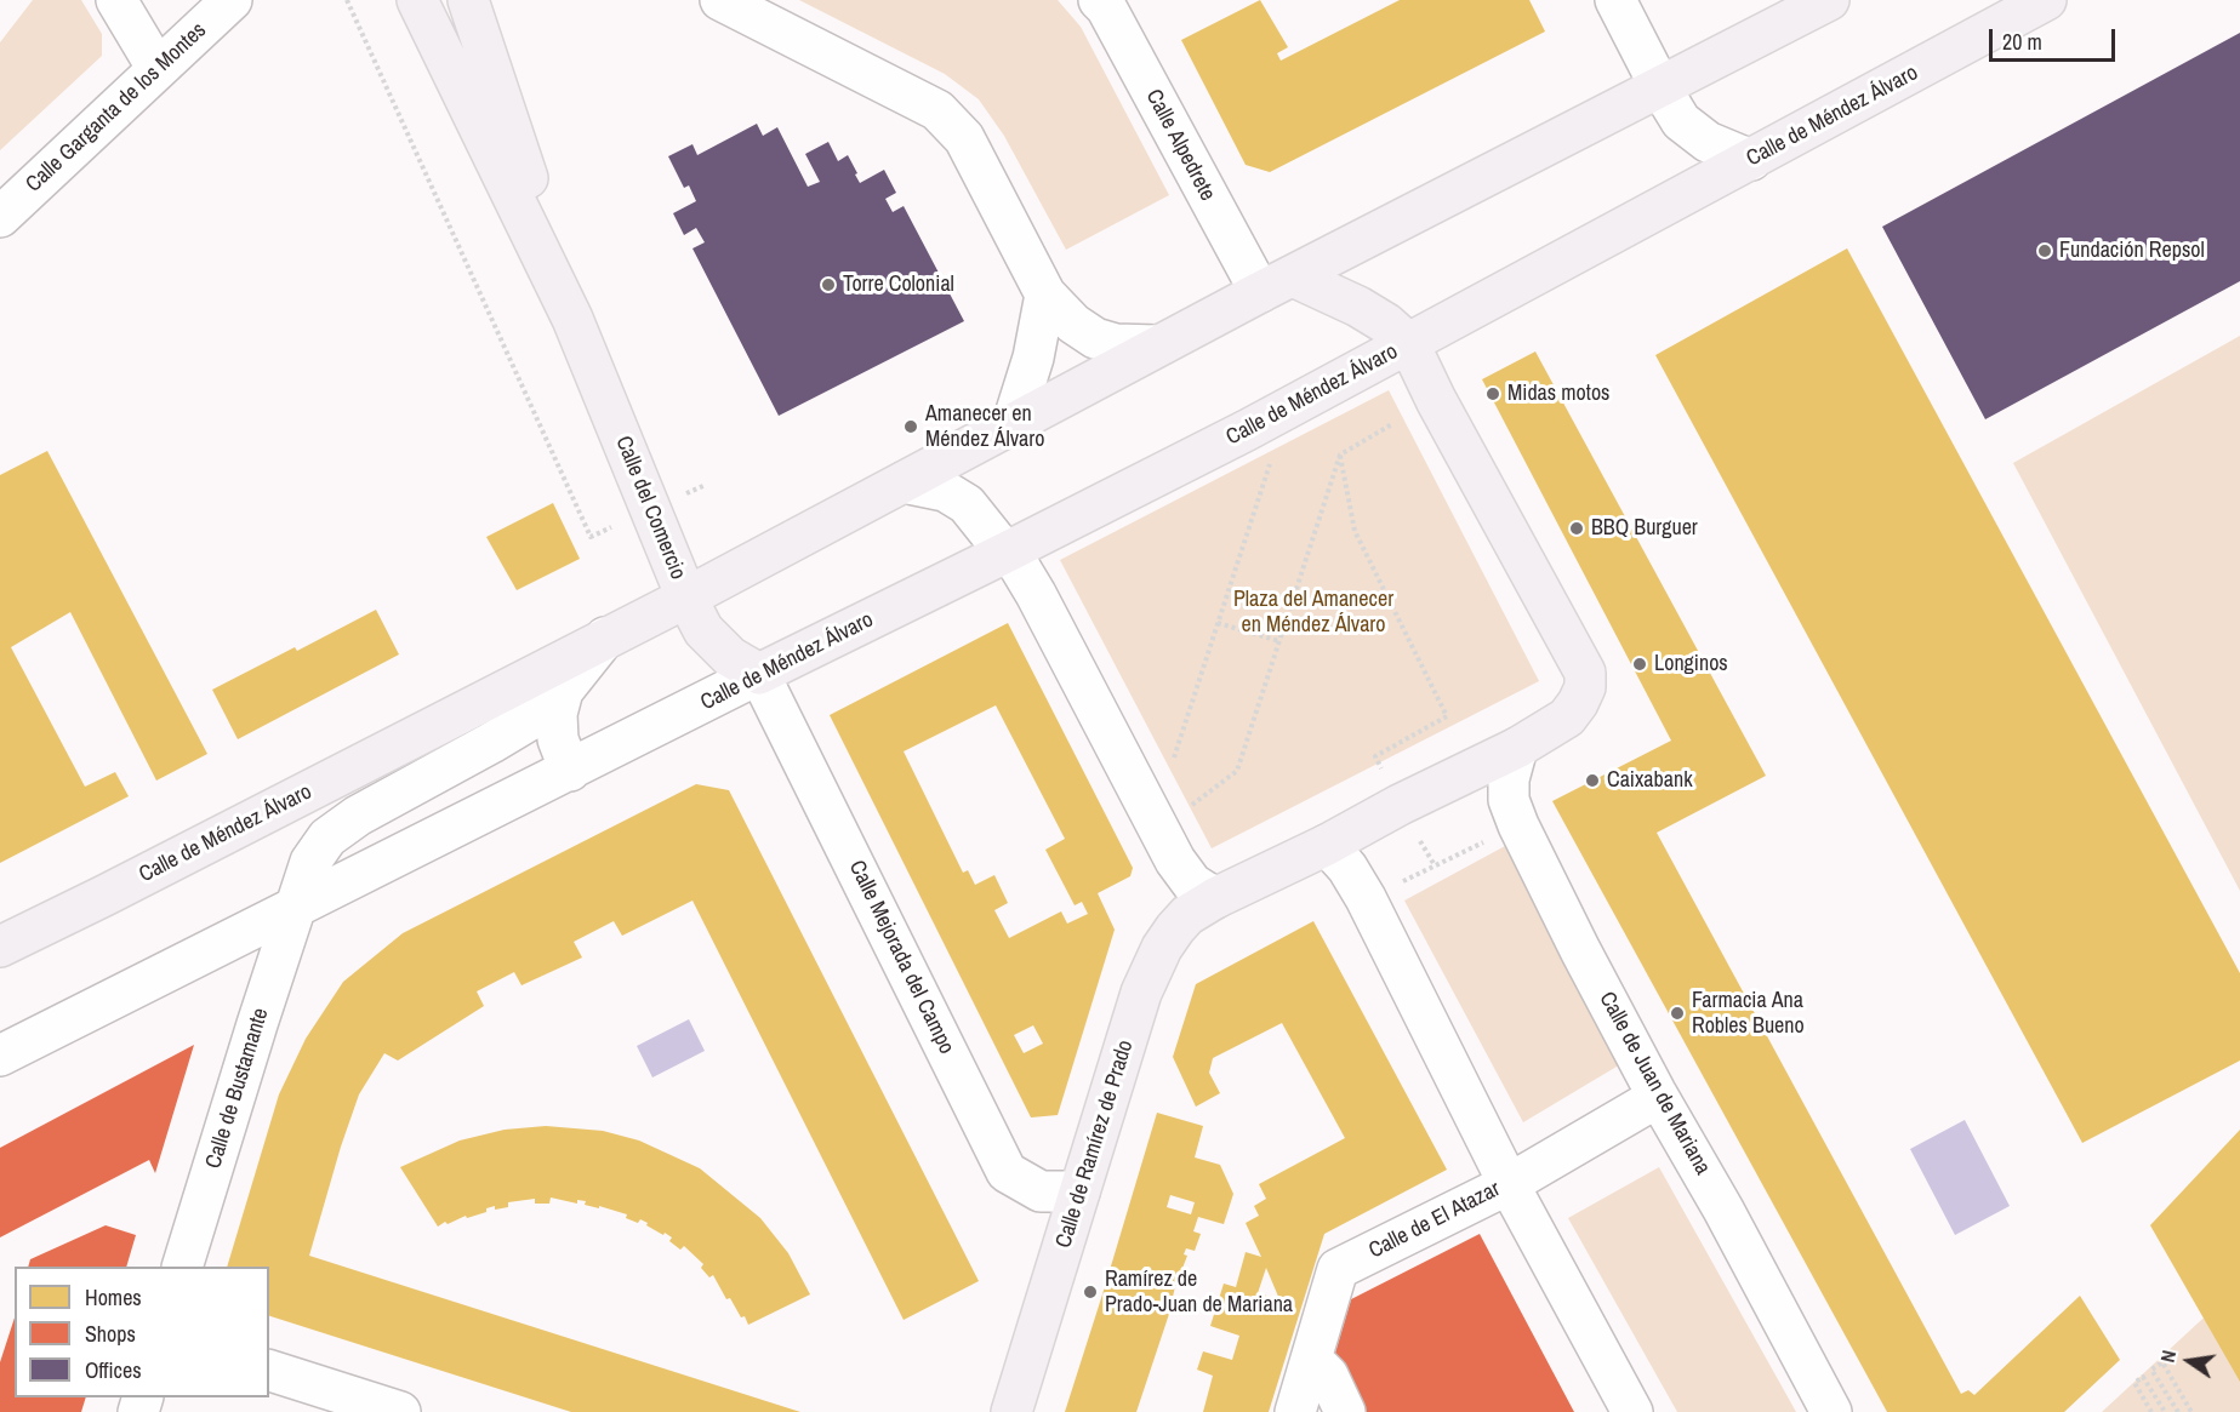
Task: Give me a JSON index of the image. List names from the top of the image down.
{
  "streets": {
    "main road": ["Calle de Méndez Álvaro", "Calle del Comercio", "Calle de Ramírez de Prado"],
    "street": [
      "Calle Garganta de los Montes",
      "Calle Alpedrete",
      "Calle Mejorada del Campo",
      "Calle de Juan de Mariana",
      "Calle de Bustamante",
      "Calle de El Atazar"
    ]
  },
  "crossings": [
    ["Calle de Méndez Álvaro", "Calle Alpedrete"],
    ["Calle de Méndez Álvaro", "Calle del Comercio"],
    ["Calle de Méndez Álvaro", "Calle Mejorada del Campo"],
    ["Calle de Méndez Álvaro", "Calle de Bustamante"],
    ["Calle del Comercio", "Calle Mejorada del Campo"],
    ["Calle Mejorada del Campo", "Calle de Ramírez de Prado"],
    ["Calle de Juan de Mariana", "Calle de El Atazar"]
  ],
  "parks": ["Plaza del Amanecer en Méndez Álvaro"],
  "places": [
    "Fundación Repsol",
    "Torre Colonial",
    "Midas motos",
    "Amanecer en Méndez Álvaro",
    "BBQ Burguer",
    "Longinos",
    "Caixabank",
    "Farmacia Ana Robles Bueno",
    "Ramírez de Prado-Juan de Mariana"
  ],
  "legend": ["Homes", "Shops", "Offices"],
  "scale_bar": "20 m",
  "north": "left"
}
